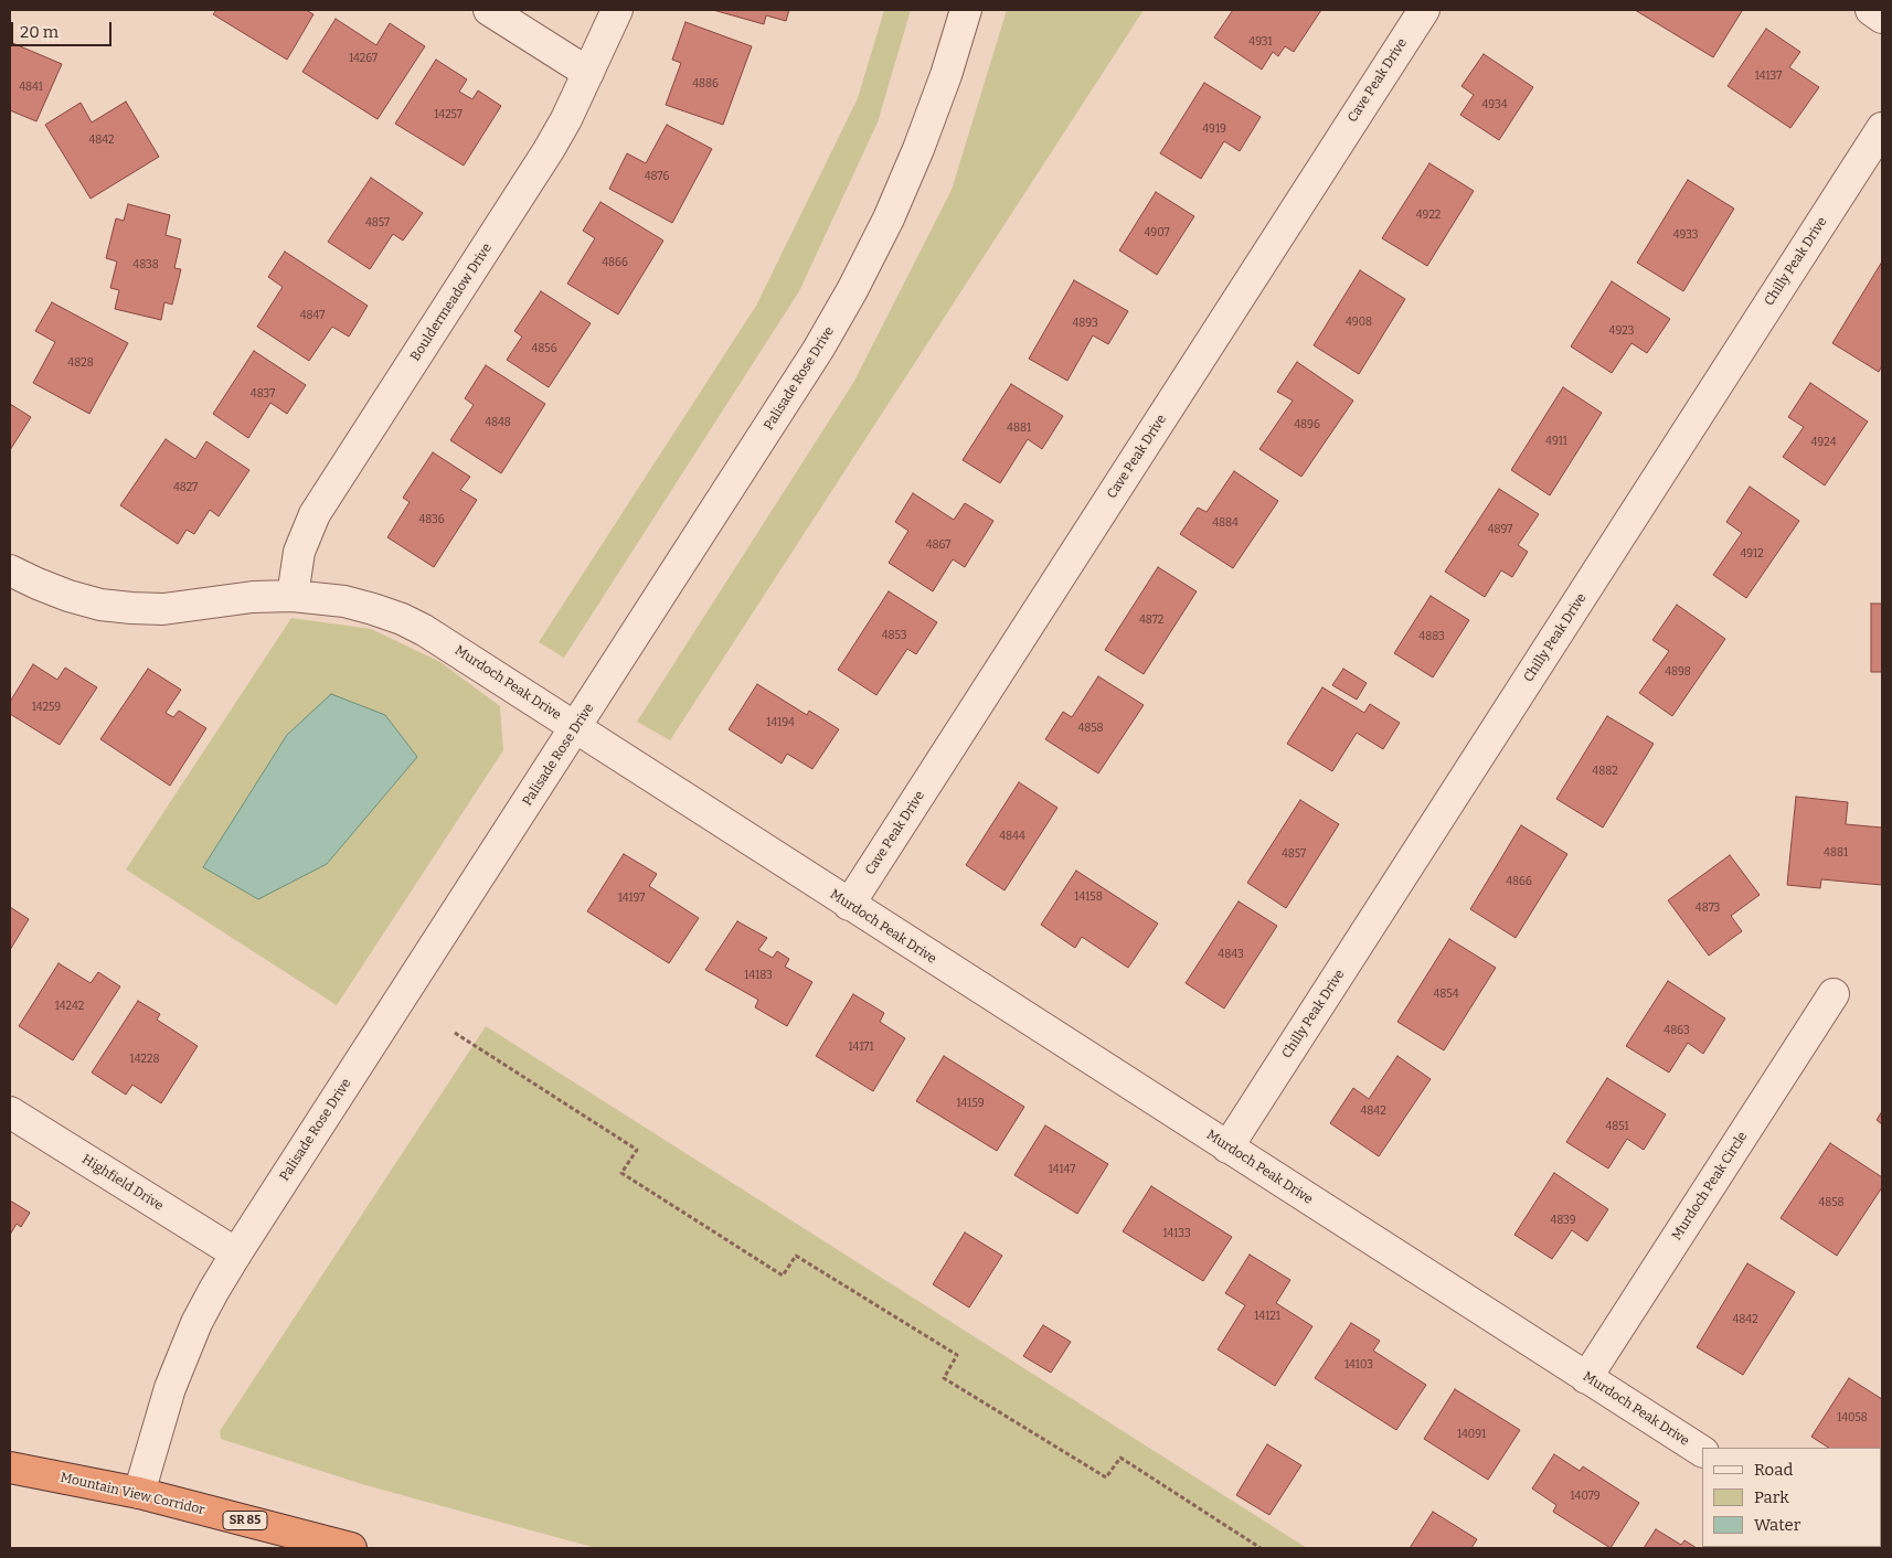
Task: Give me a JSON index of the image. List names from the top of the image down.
{
  "streets": {
    "highway": ["Mountain View Corridor", "SR 85"],
    "street": [
      "Cave Peak Drive",
      "Chilly Peak Drive",
      "Bouldermeadow Drive",
      "Palisade Rose Drive",
      "Murdoch Peak Drive",
      "Highfield Drive",
      "Murdoch Peak Circle"
    ]
  },
  "crossings": [
    ["Cave Peak Drive", "Murdoch Peak Drive"],
    ["Chilly Peak Drive", "Murdoch Peak Drive"],
    ["Bouldermeadow Drive", "Murdoch Peak Drive"],
    ["Palisade Rose Drive", "Murdoch Peak Drive"],
    ["Palisade Rose Drive", "Highfield Drive"],
    ["Palisade Rose Drive", "Mountain View Corridor"],
    ["Murdoch Peak Drive", "Murdoch Peak Circle"]
  ],
  "house_numbers": [
    "4931",
    "14267",
    "14137",
    "4886",
    "4841",
    "4934",
    "14257",
    "4919",
    "4842",
    "4876",
    "4922",
    "4857",
    "4907",
    "4933",
    "4866",
    "4838",
    "4847",
    "4908",
    "4893",
    "4923",
    "4856",
    "4828",
    "4837",
    "4848",
    "4896",
    "4881",
    "4911",
    "4924",
    "4827",
    "4836",
    "4884",
    "4897",
    "4867",
    "4912",
    "4872",
    "4853",
    "4883",
    "4898",
    "14259",
    "14194",
    "4858",
    "4882",
    "4844",
    "4881",
    "4857",
    "4866",
    "14158",
    "14197",
    "4873",
    "4843",
    "14183",
    "4854",
    "14242",
    "4863",
    "14171",
    "14228",
    "14159",
    "4842",
    "4851",
    "14147",
    "4858",
    "4839",
    "14133",
    "14121",
    "4842",
    "14103",
    "14058",
    "14091",
    "14079"
  ],
  "legend": ["Road", "Park", "Water"],
  "scale_bar": "20 m"
}
